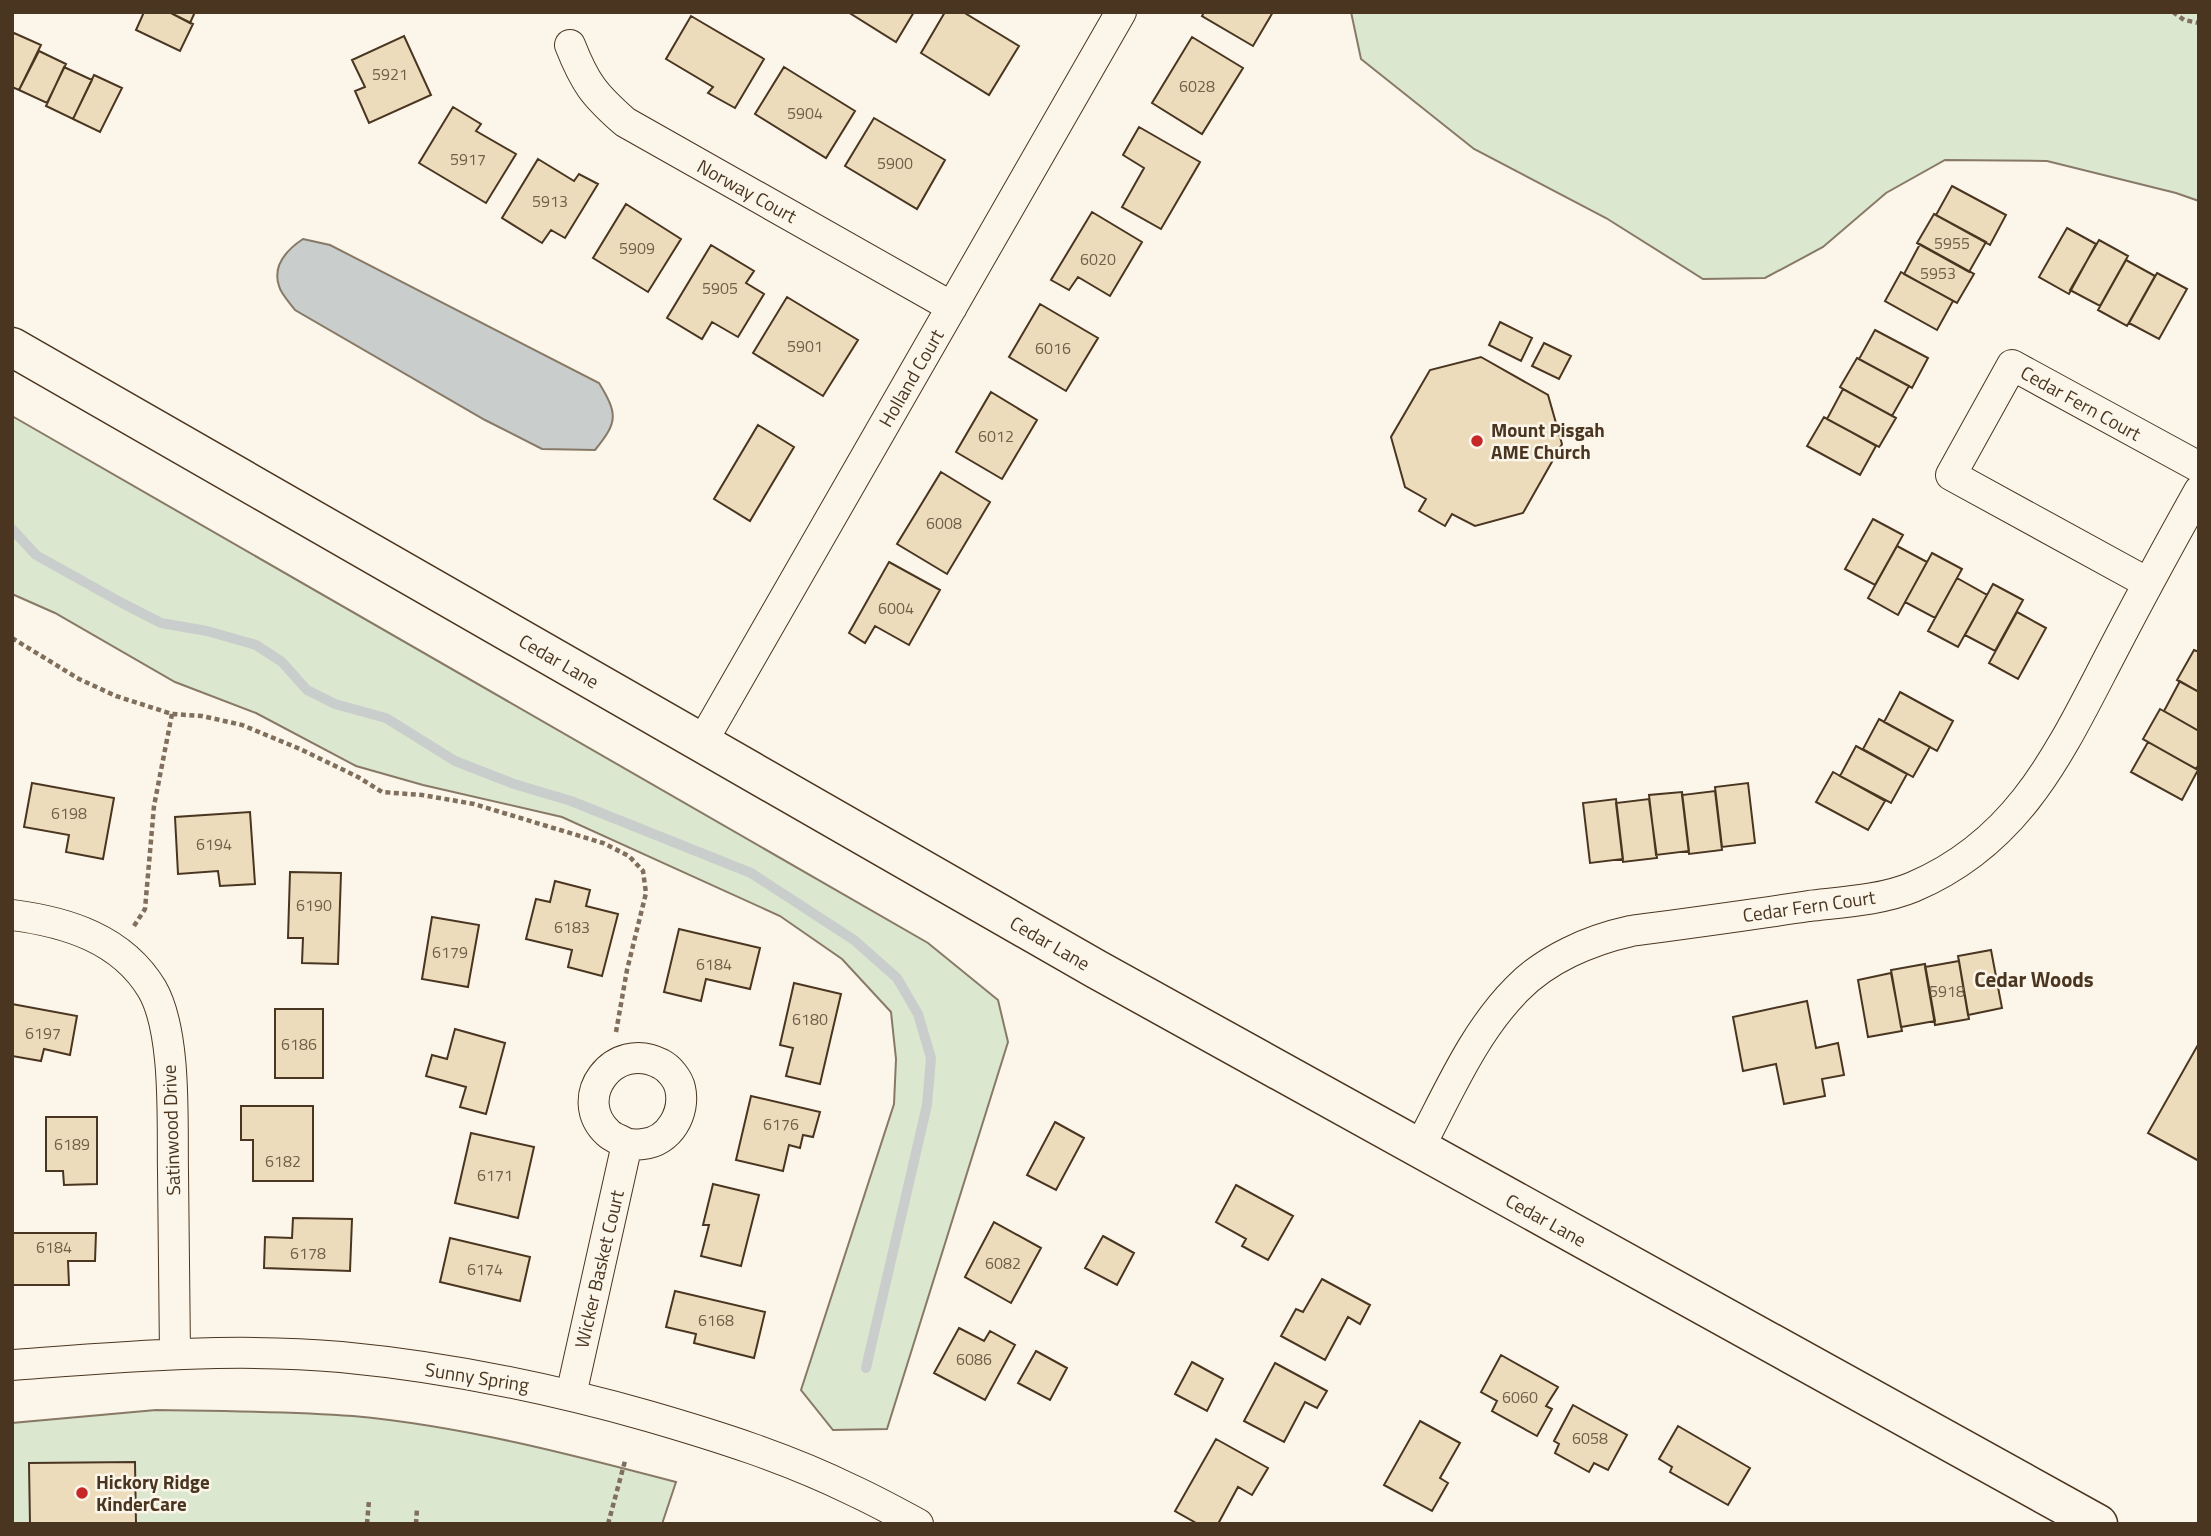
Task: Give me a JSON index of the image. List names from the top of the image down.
{
  "streets": {
    "main road": ["Cedar Lane"],
    "street": [
      "Norway Court",
      "Holland Court",
      "Cedar Fern Court",
      "Satinwood Drive",
      "Wicker Basket Court",
      "Sunny Spring"
    ]
  },
  "crossings": [
    ["Norway Court", "Holland Court"],
    ["Holland Court", "Cedar Lane"],
    ["Cedar Fern Court", "Cedar Lane"],
    ["Satinwood Drive", "Sunny Spring"],
    ["Wicker Basket Court", "Sunny Spring"]
  ],
  "districts": ["Cedar Woods"],
  "places": ["Mount Pisgah AME Church", "Hickory Ridge KinderCare"],
  "house_numbers": [
    "5921",
    "6028",
    "5904",
    "5917",
    "5900",
    "5913",
    "5955",
    "5909",
    "6020",
    "5953",
    "5905",
    "5901",
    "6016",
    "6012",
    "6008",
    "6004",
    "6198",
    "6194",
    "6190",
    "6183",
    "6179",
    "6184",
    "5918",
    "6180",
    "6197",
    "6186",
    "6176",
    "6189",
    "6182",
    "6171",
    "6184",
    "6178",
    "6082",
    "6174",
    "6168",
    "6086",
    "6060",
    "6058"
  ]
}
